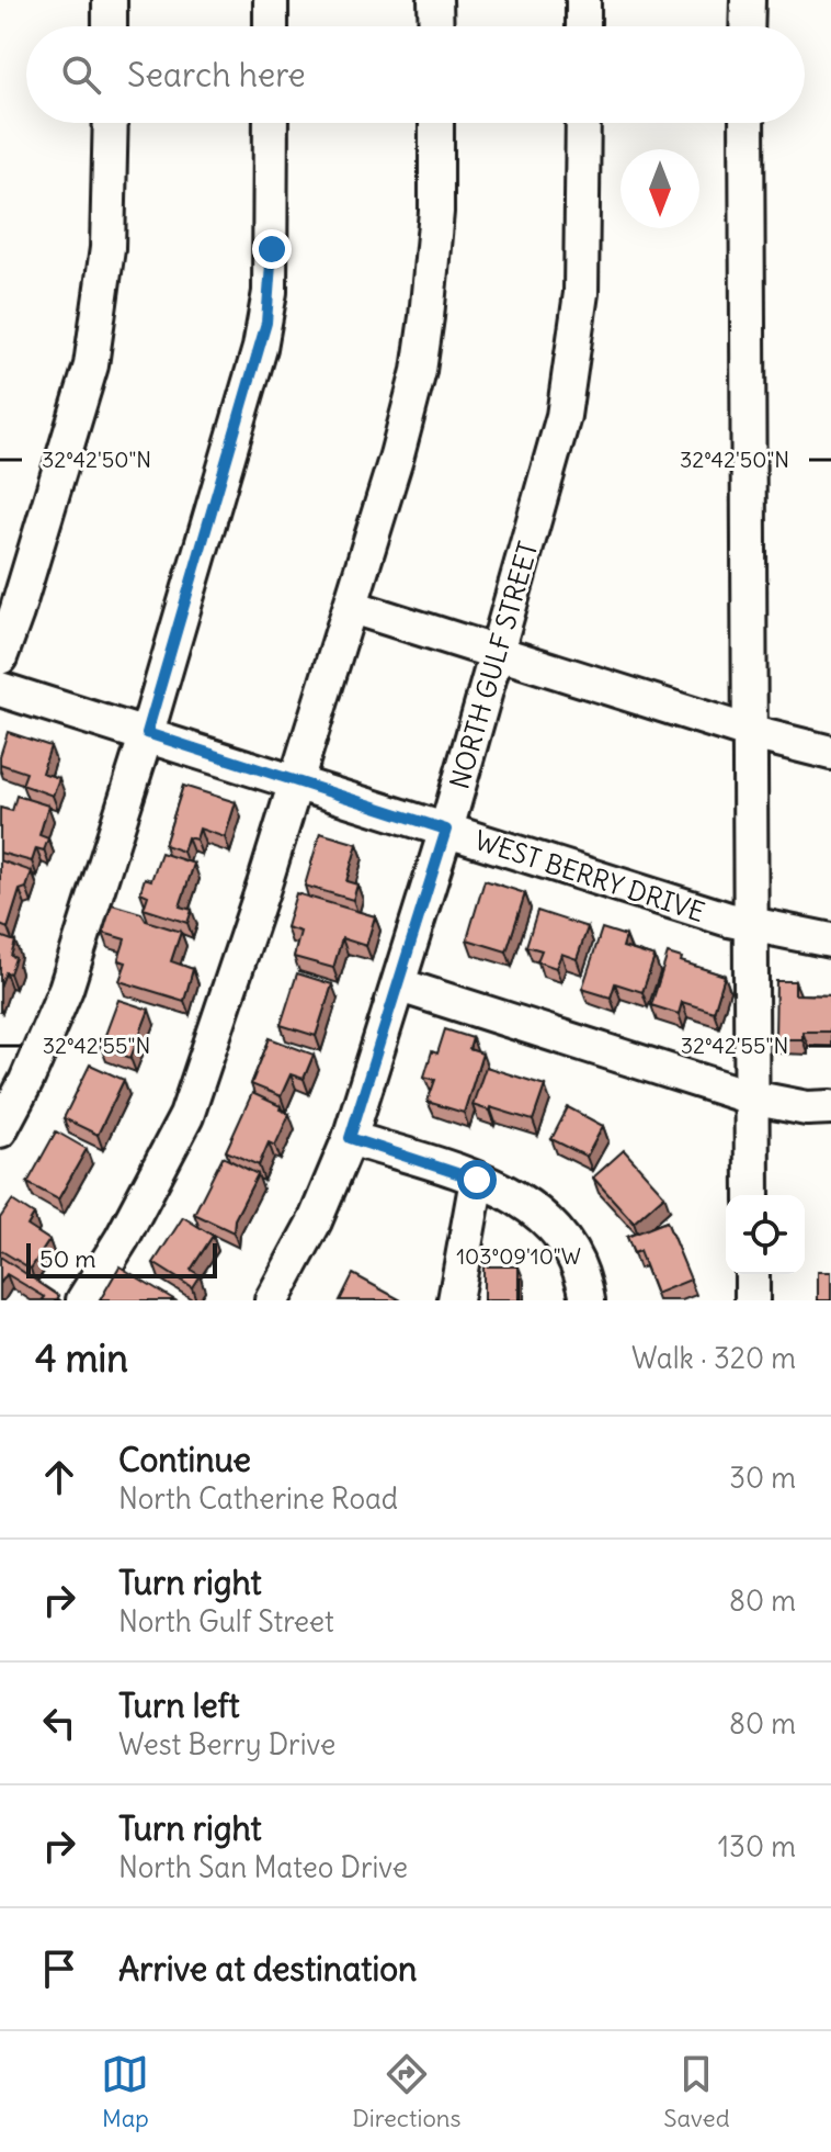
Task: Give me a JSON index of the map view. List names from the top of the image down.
{
  "streets": {
    "street": ["NORTH GULF STREET", "WEST BERRY DRIVE"]
  },
  "crossings": [
    ["NORTH GULF STREET", "WEST BERRY DRIVE"]
  ],
  "scale_bar": "50 m",
  "north": "bottom",
  "page": {
    "search": "Search here",
    "scale": "50 m",
    "heading": ["4 min", "Walk · 320 m"],
    "list": [
      ["Continue", "North Catherine Road", "30 m"],
      ["Turn right", "North Gulf Street", "80 m"],
      ["Turn left", "West Berry Drive", "80 m"],
      ["Turn right", "North San Mateo Drive", "130 m"],
      "Arrive at destination"
    ],
    "nav": ["Map", "Directions", "Saved"]
  },
  "coordinates": ["32°42'50\"N", "32°42'55\"N", "103°09'10\"W"]
}
